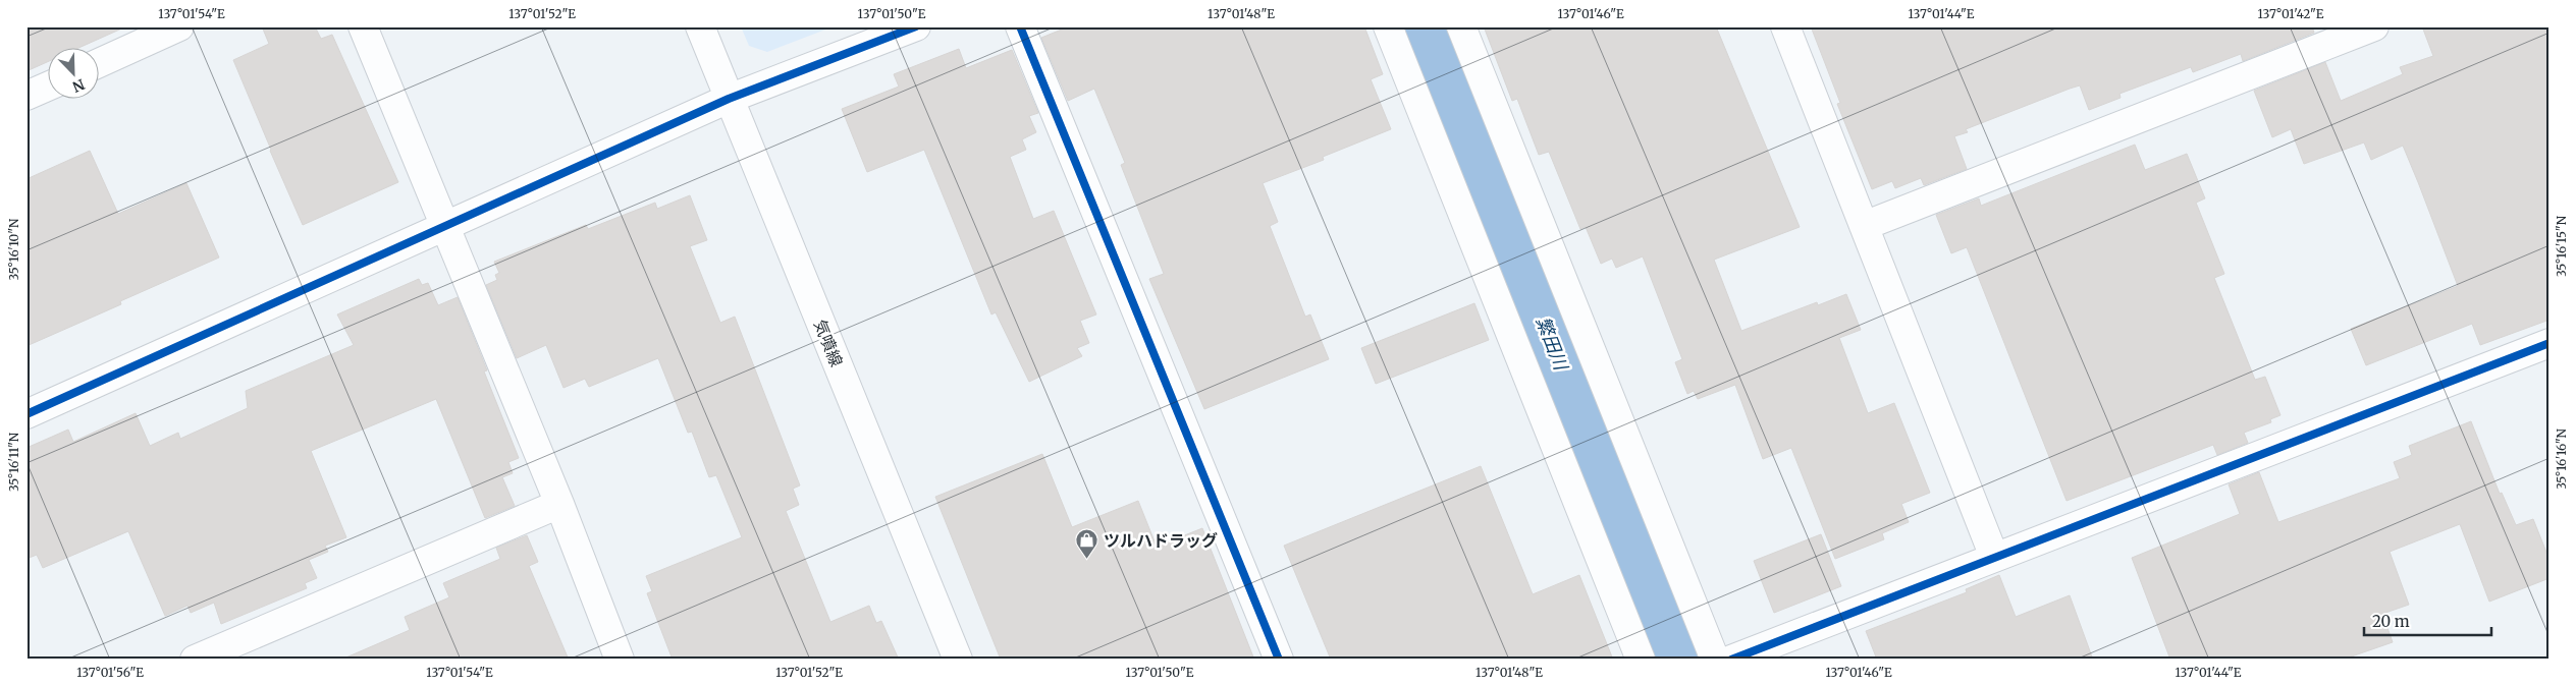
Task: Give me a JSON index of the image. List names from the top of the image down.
{
  "streets": {
    "street": ["気噴線"]
  },
  "water": ["繁田川"],
  "places": {
    "shop": ["ツルハドラッグ"]
  },
  "scale_bar": "20 m",
  "north": "bottom right",
  "coordinates": [
    "137°01'54\"E",
    "137°01'52\"E",
    "137°01'50\"E",
    "137°01'48\"E",
    "137°01'46\"E",
    "137°01'44\"E",
    "137°01'42\"E",
    "35°16'15\"N",
    "35°16'10\"N",
    "35°16'16\"N",
    "35°16'11\"N",
    "137°01'56\"E"
  ]
}
